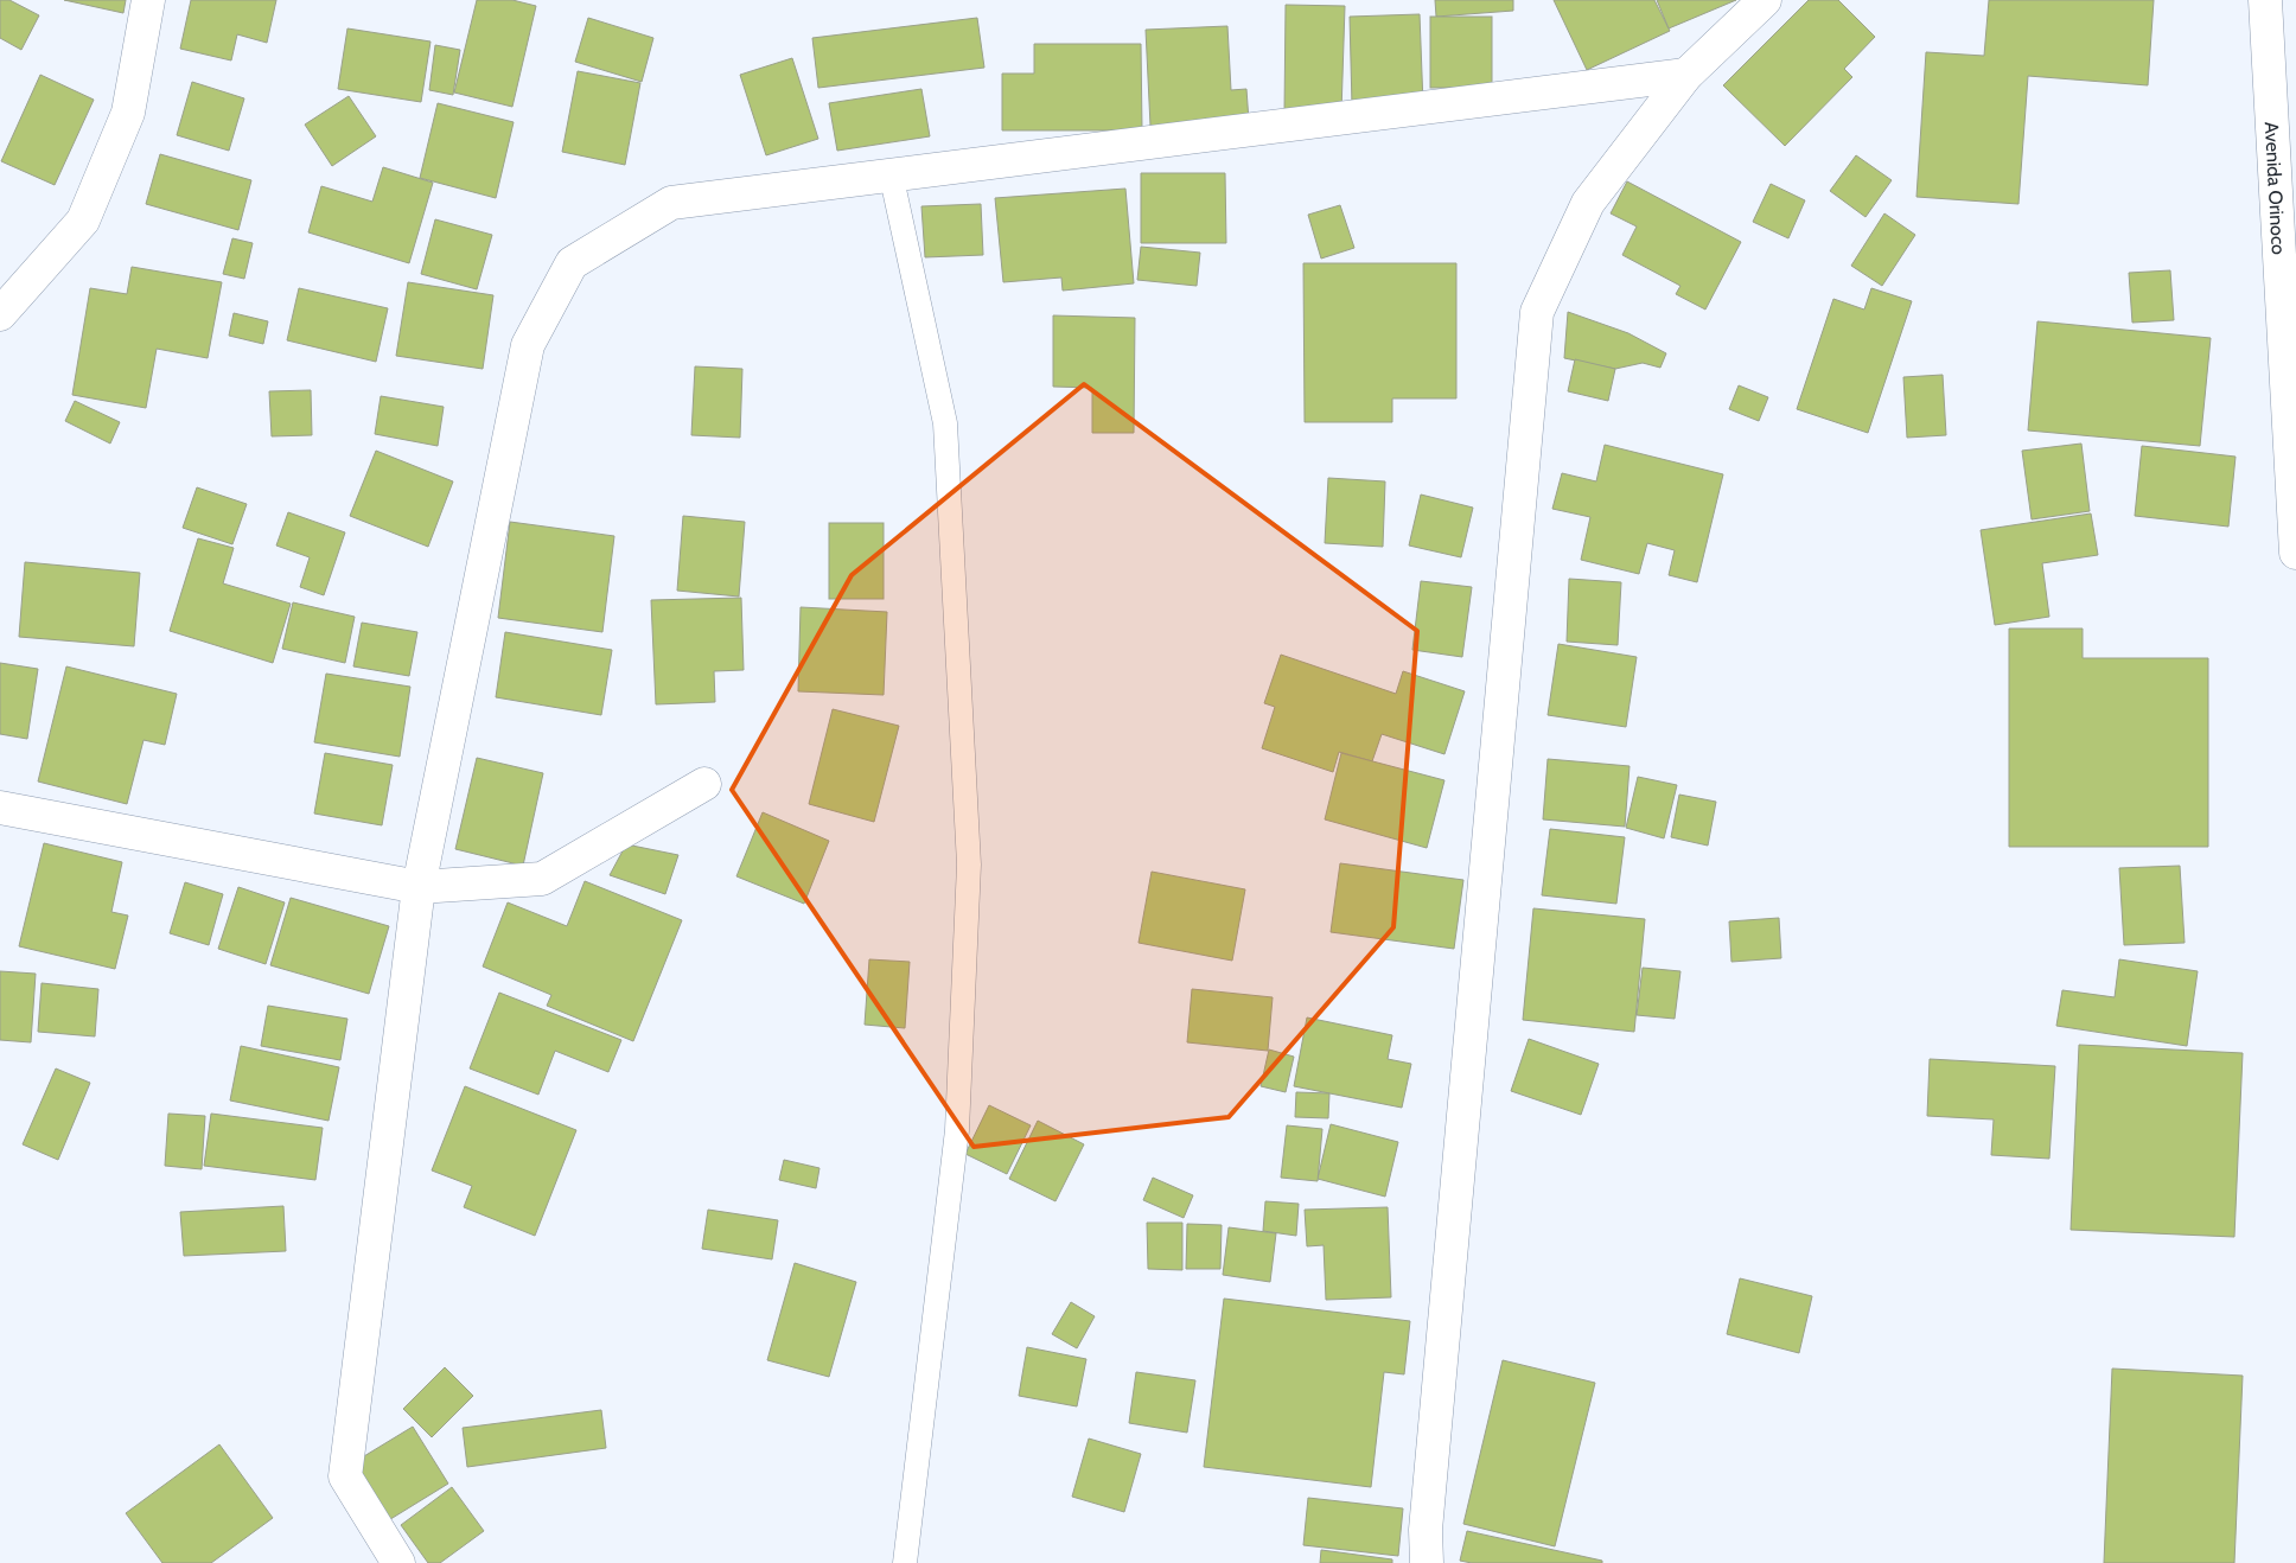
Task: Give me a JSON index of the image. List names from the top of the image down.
{
  "streets": {
    "street": ["Avenida Orinoco"]
  }
}
